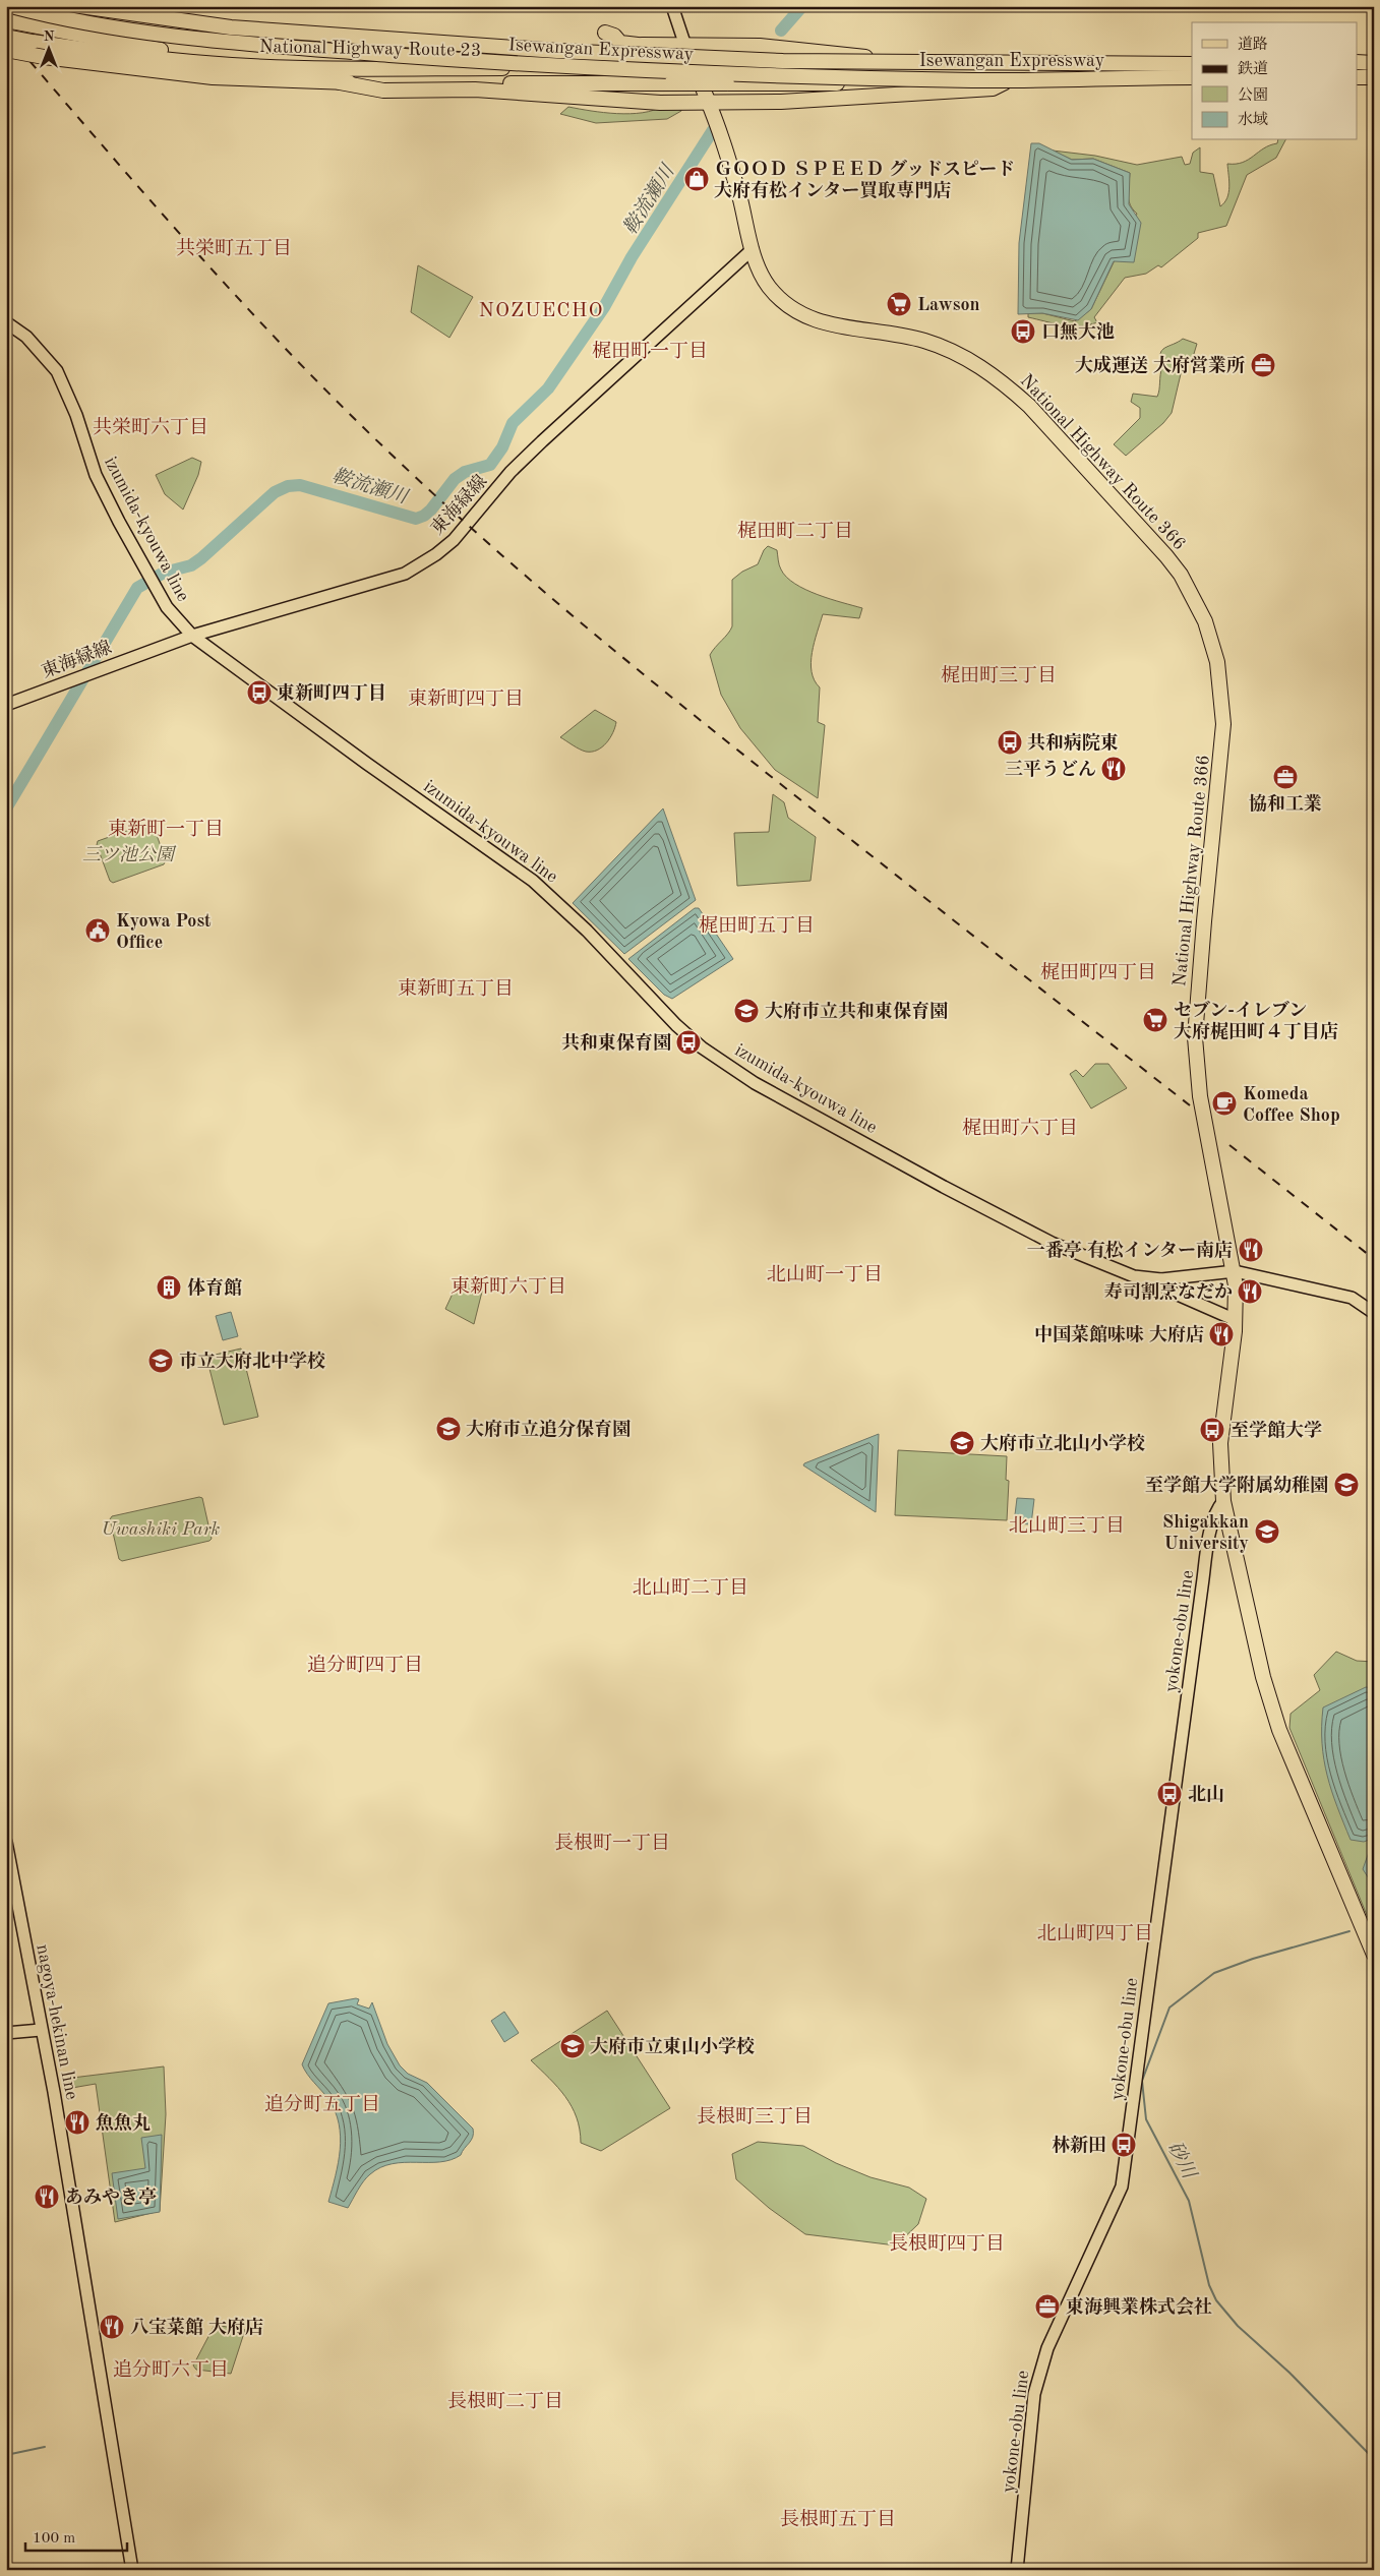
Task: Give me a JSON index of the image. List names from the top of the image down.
{
  "streets": {
    "highway": ["National Highway Route 23", "Isewangan Expressway", "National Highway Route 366"],
    "main road": [
      "東海緑線",
      "izumida-kyouwa line",
      "yokone-obu line",
      "nagoya-hekinan line"
    ]
  },
  "crossings": [
    ["National Highway Route 366", "東海緑線"],
    ["National Highway Route 366", "izumida-kyouwa line"],
    ["National Highway Route 366", "yokone-obu line"],
    ["東海緑線", "izumida-kyouwa line"]
  ],
  "districts": [
    "共栄町五丁目",
    "NOZUECHO",
    "梶田町一丁目",
    "共栄町六丁目",
    "梶田町二丁目",
    "梶田町三丁目",
    "東新町四丁目",
    "東新町一丁目",
    "梶田町五丁目",
    "梶田町四丁目",
    "東新町五丁目",
    "梶田町六丁目",
    "北山町一丁目",
    "東新町六丁目",
    "北山町三丁目",
    "北山町二丁目",
    "追分町四丁目",
    "長根町一丁目",
    "北山町四丁目",
    "追分町五丁目",
    "長根町三丁目",
    "長根町四丁目",
    "追分町六丁目",
    "長根町二丁目",
    "長根町五丁目"
  ],
  "water": ["鞍流瀬川", "砂川"],
  "parks": ["三ツ池公園", "Uwashiki Park"],
  "places": {
    "shop": ["ＧＯＯＤ ＳＰＥＥＤ グッドスピード 大府有松インター買取専門店"],
    "supermarket": ["Lawson", "セブン-イレブン 大府梶田町４丁目店"],
    "bus stop": [
      "口無大池",
      "東新町四丁目",
      "共和病院東",
      "共和東保育園",
      "至学館大学",
      "北山",
      "林新田"
    ],
    "office": ["大成運送 大府営業所", "協和工業", "東海興業株式会社"],
    "restaurant": [
      "三平うどん",
      "一番亭 有松インター南店",
      "寿司割烹なだか",
      "中国菜館味味 大府店",
      "魚魚丸",
      "あみやき亭",
      "八宝菜館 大府店"
    ],
    "public building": ["Kyowa Post Office"],
    "school or university": [
      "大府市立共和東保育園",
      "市立大府北中学校",
      "大府市立追分保育園",
      "大府市立北山小学校",
      "至学館大学附属幼稚園",
      "Shigakkan University",
      "大府市立東山小学校"
    ],
    "cafe": ["Komeda Coffee Shop"],
    "building": ["体育館"]
  },
  "legend": [
    "道路",
    "鉄道",
    "公園",
    "水域"
  ],
  "scale_bar": "100 m",
  "north": "top"
}
